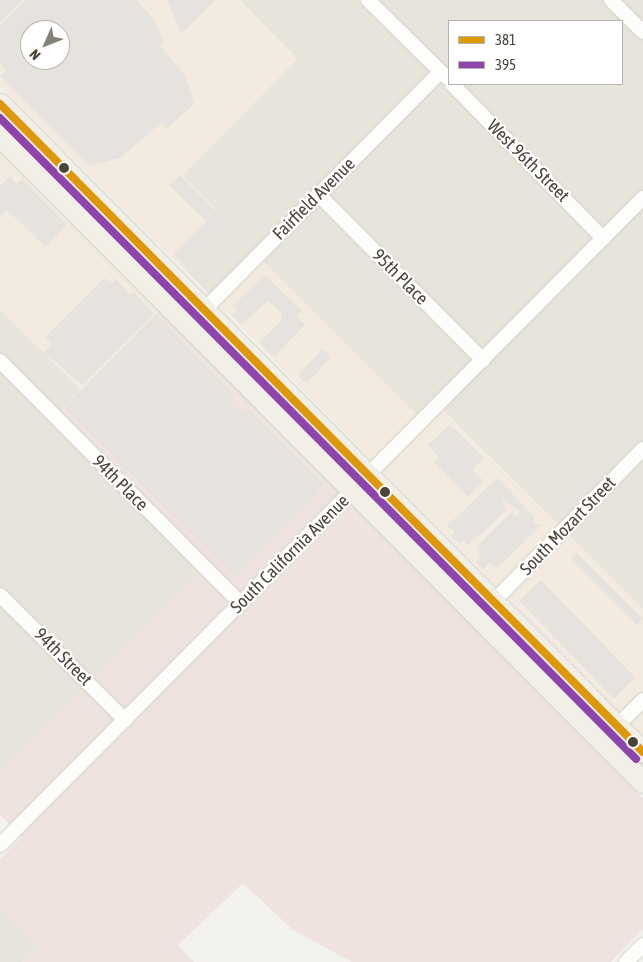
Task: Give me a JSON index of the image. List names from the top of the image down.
{
  "streets": {
    "street": [
      "West 96th Street",
      "Fairfield Avenue",
      "95th Place",
      "94th Place",
      "South Mozart Street",
      "South California Avenue",
      "94th Street"
    ]
  },
  "crossings": [
    ["West 96th Street", "South California Avenue"],
    ["Fairfield Avenue", "95th Place"],
    ["95th Place", "South California Avenue"],
    ["94th Place", "South California Avenue"],
    ["South California Avenue", "94th Street"]
  ],
  "lines": ["transit line 381", "transit line 395"],
  "legend": ["381", "395"],
  "north": "bottom left"
}
